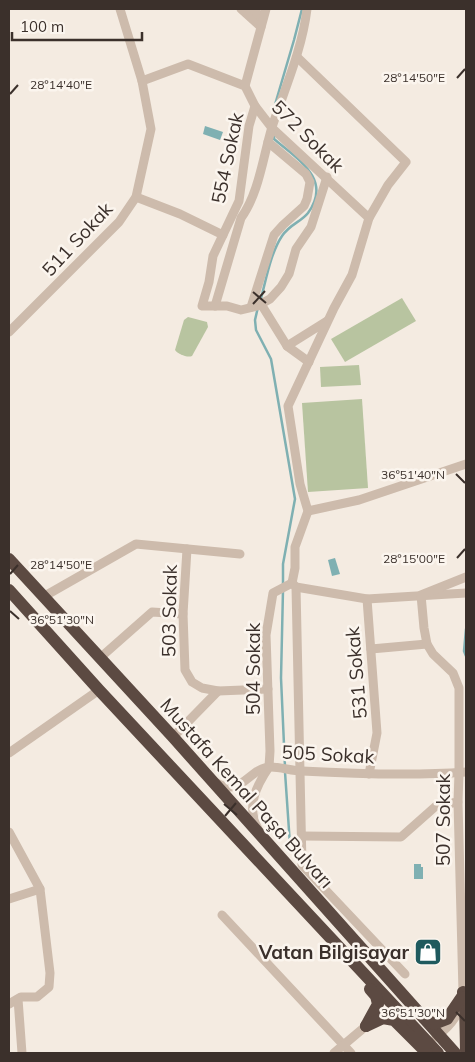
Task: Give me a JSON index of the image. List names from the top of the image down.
{
  "streets": {
    "highway": ["Mustafa Kemal Paşa Bulvarı"],
    "street": [
      "572 Sokak",
      "554 Sokak",
      "511 Sokak",
      "503 Sokak",
      "504 Sokak",
      "531 Sokak",
      "505 Sokak",
      "507 Sokak"
    ]
  },
  "crossings": [
    ["572 Sokak", "554 Sokak"],
    ["503 Sokak", "504 Sokak"],
    ["504 Sokak", "505 Sokak"],
    ["531 Sokak", "505 Sokak"],
    ["505 Sokak", "Mustafa Kemal Paşa Bulvarı"],
    ["505 Sokak", "507 Sokak"],
    ["Mustafa Kemal Paşa Bulvarı", "507 Sokak"]
  ],
  "places": {
    "shop": ["Vatan Bilgisayar"]
  },
  "scale_bar": "100 m",
  "coordinates": [
    "28°14'50\"E",
    "28°14'40\"E",
    "36°51'40\"N",
    "28°15'00\"E",
    "36°51'30\"N"
  ]
}
